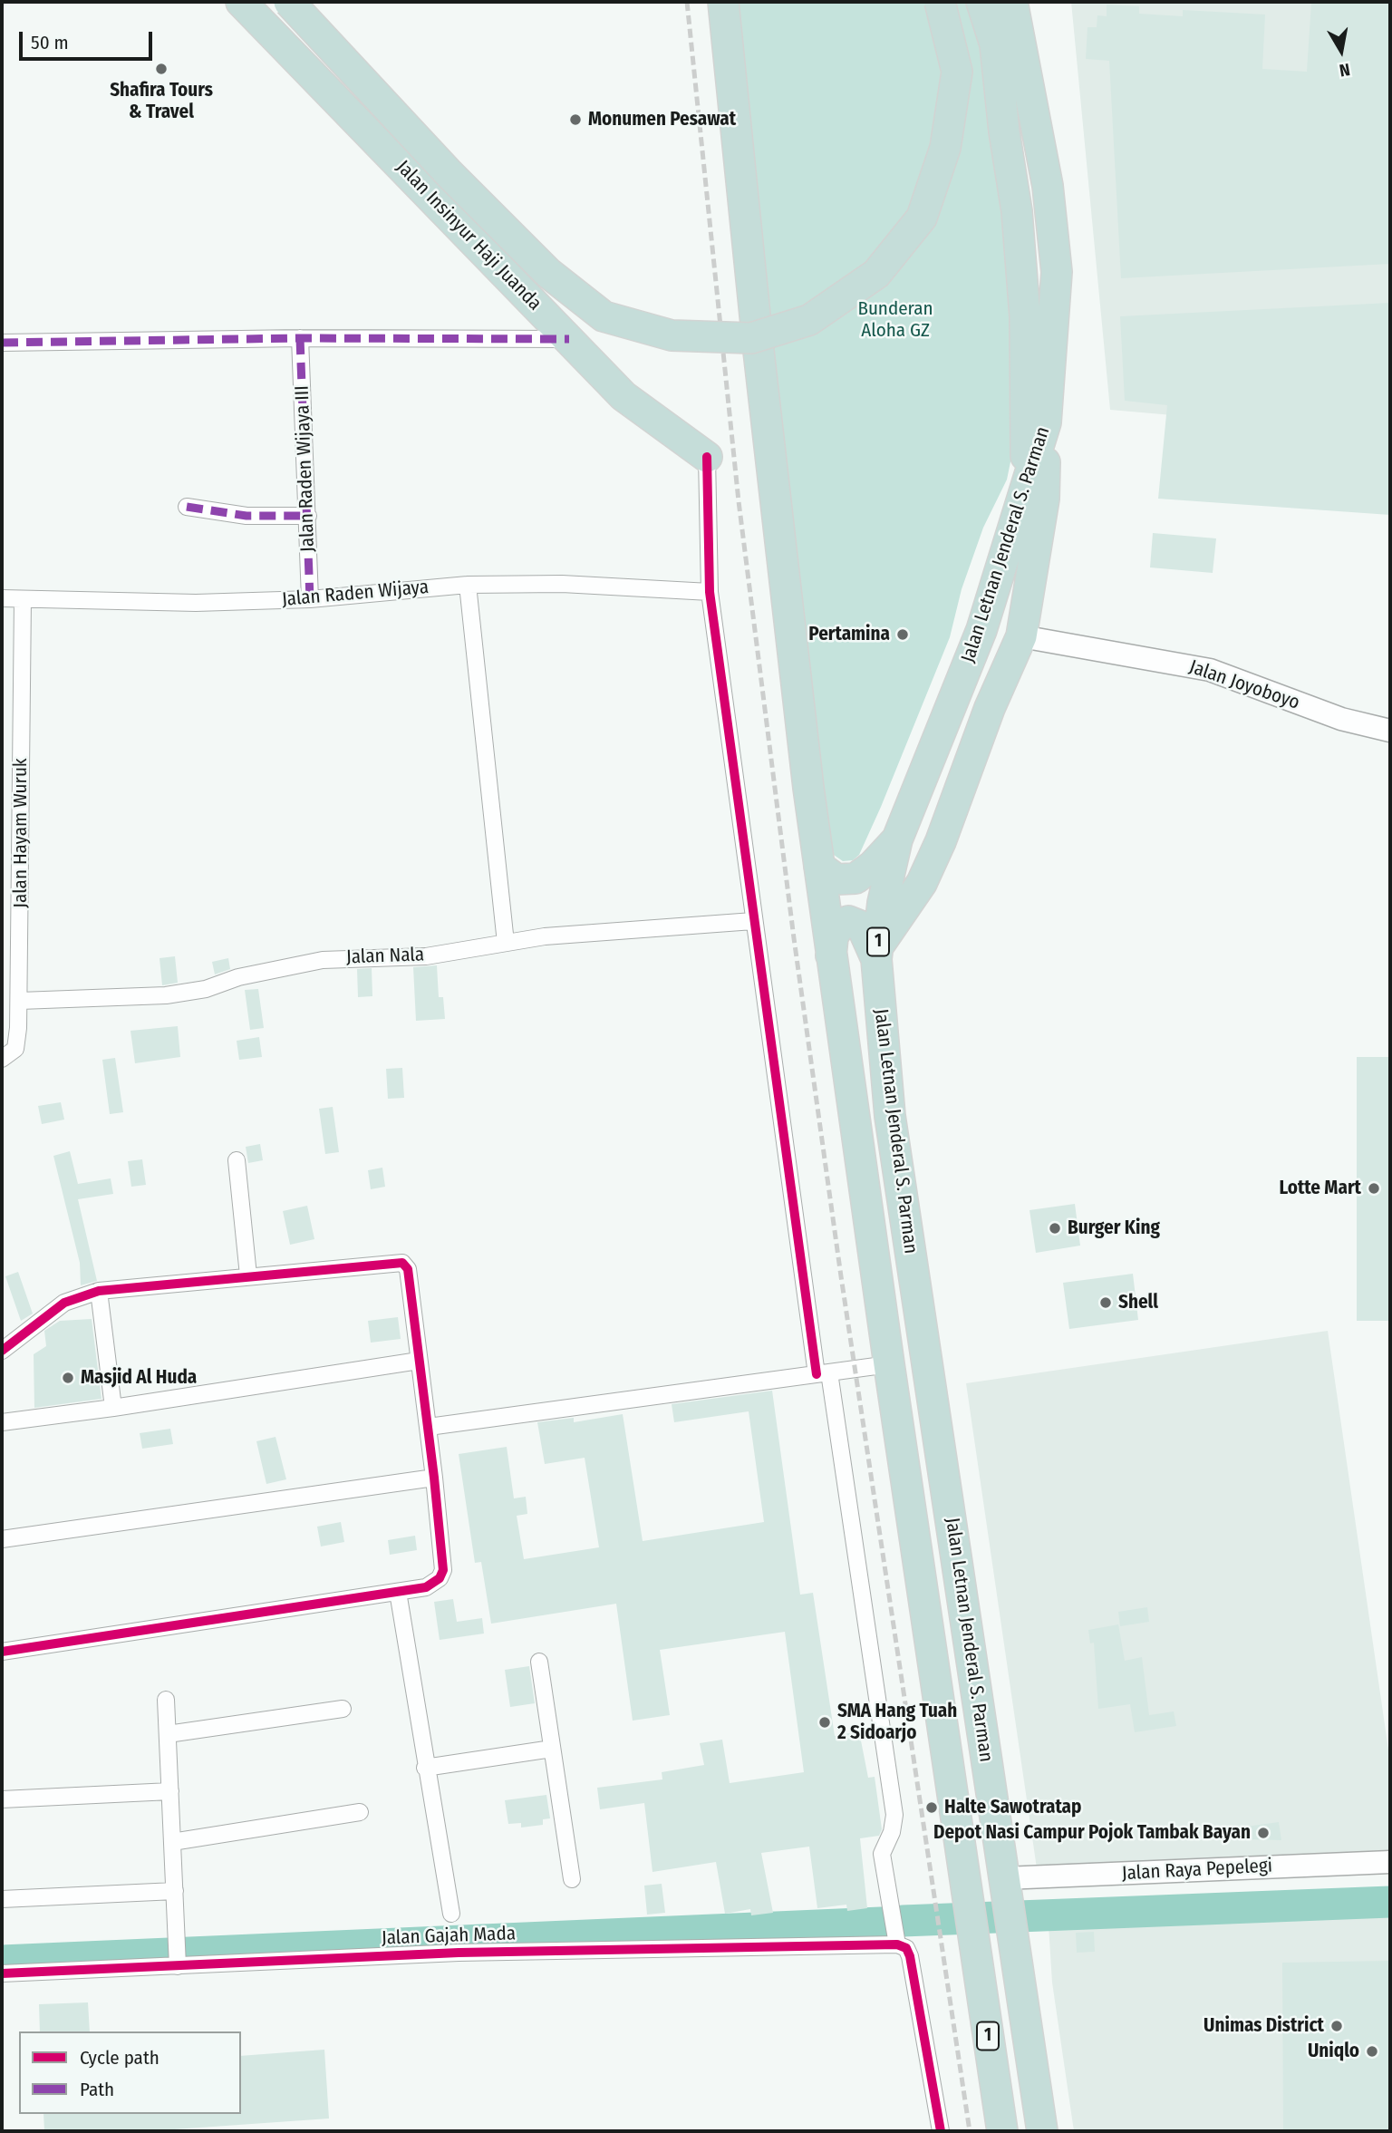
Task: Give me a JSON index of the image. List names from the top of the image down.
{
  "streets": {
    "highway": ["Jalan Insinyur Haji Juanda", "Jalan Letnan Jenderal S. Parman", "1"],
    "street": [
      "Jalan Raden Wijaya III",
      "Jalan Raden Wijaya",
      "Jalan Joyoboyo",
      "Jalan Hayam Wuruk",
      "Jalan Nala",
      "Jalan Raya Pepelegi",
      "Jalan Gajah Mada"
    ]
  },
  "crossings": [
    ["Jalan Raden Wijaya III", "Jalan Raden Wijaya"],
    ["Jalan Letnan Jenderal S. Parman", "Jalan Raya Pepelegi"],
    ["Jalan Raden Wijaya", "Jalan Hayam Wuruk"],
    ["Jalan Hayam Wuruk", "Jalan Nala"]
  ],
  "parks": ["Bunderan Aloha GZ"],
  "places": [
    "Shafira Tours & Travel",
    "Monumen Pesawat",
    "Pertamina",
    "Lotte Mart",
    "Burger King",
    "Shell",
    "Masjid Al Huda",
    "SMA Hang Tuah 2 Sidoarjo",
    "Halte Sawotratap",
    "Depot Nasi Campur Pojok Tambak Bayan",
    "Unimas District",
    "Uniqlo"
  ],
  "legend": ["Cycle path", "Path"],
  "scale_bar": "50 m",
  "north": "bottom"
}
